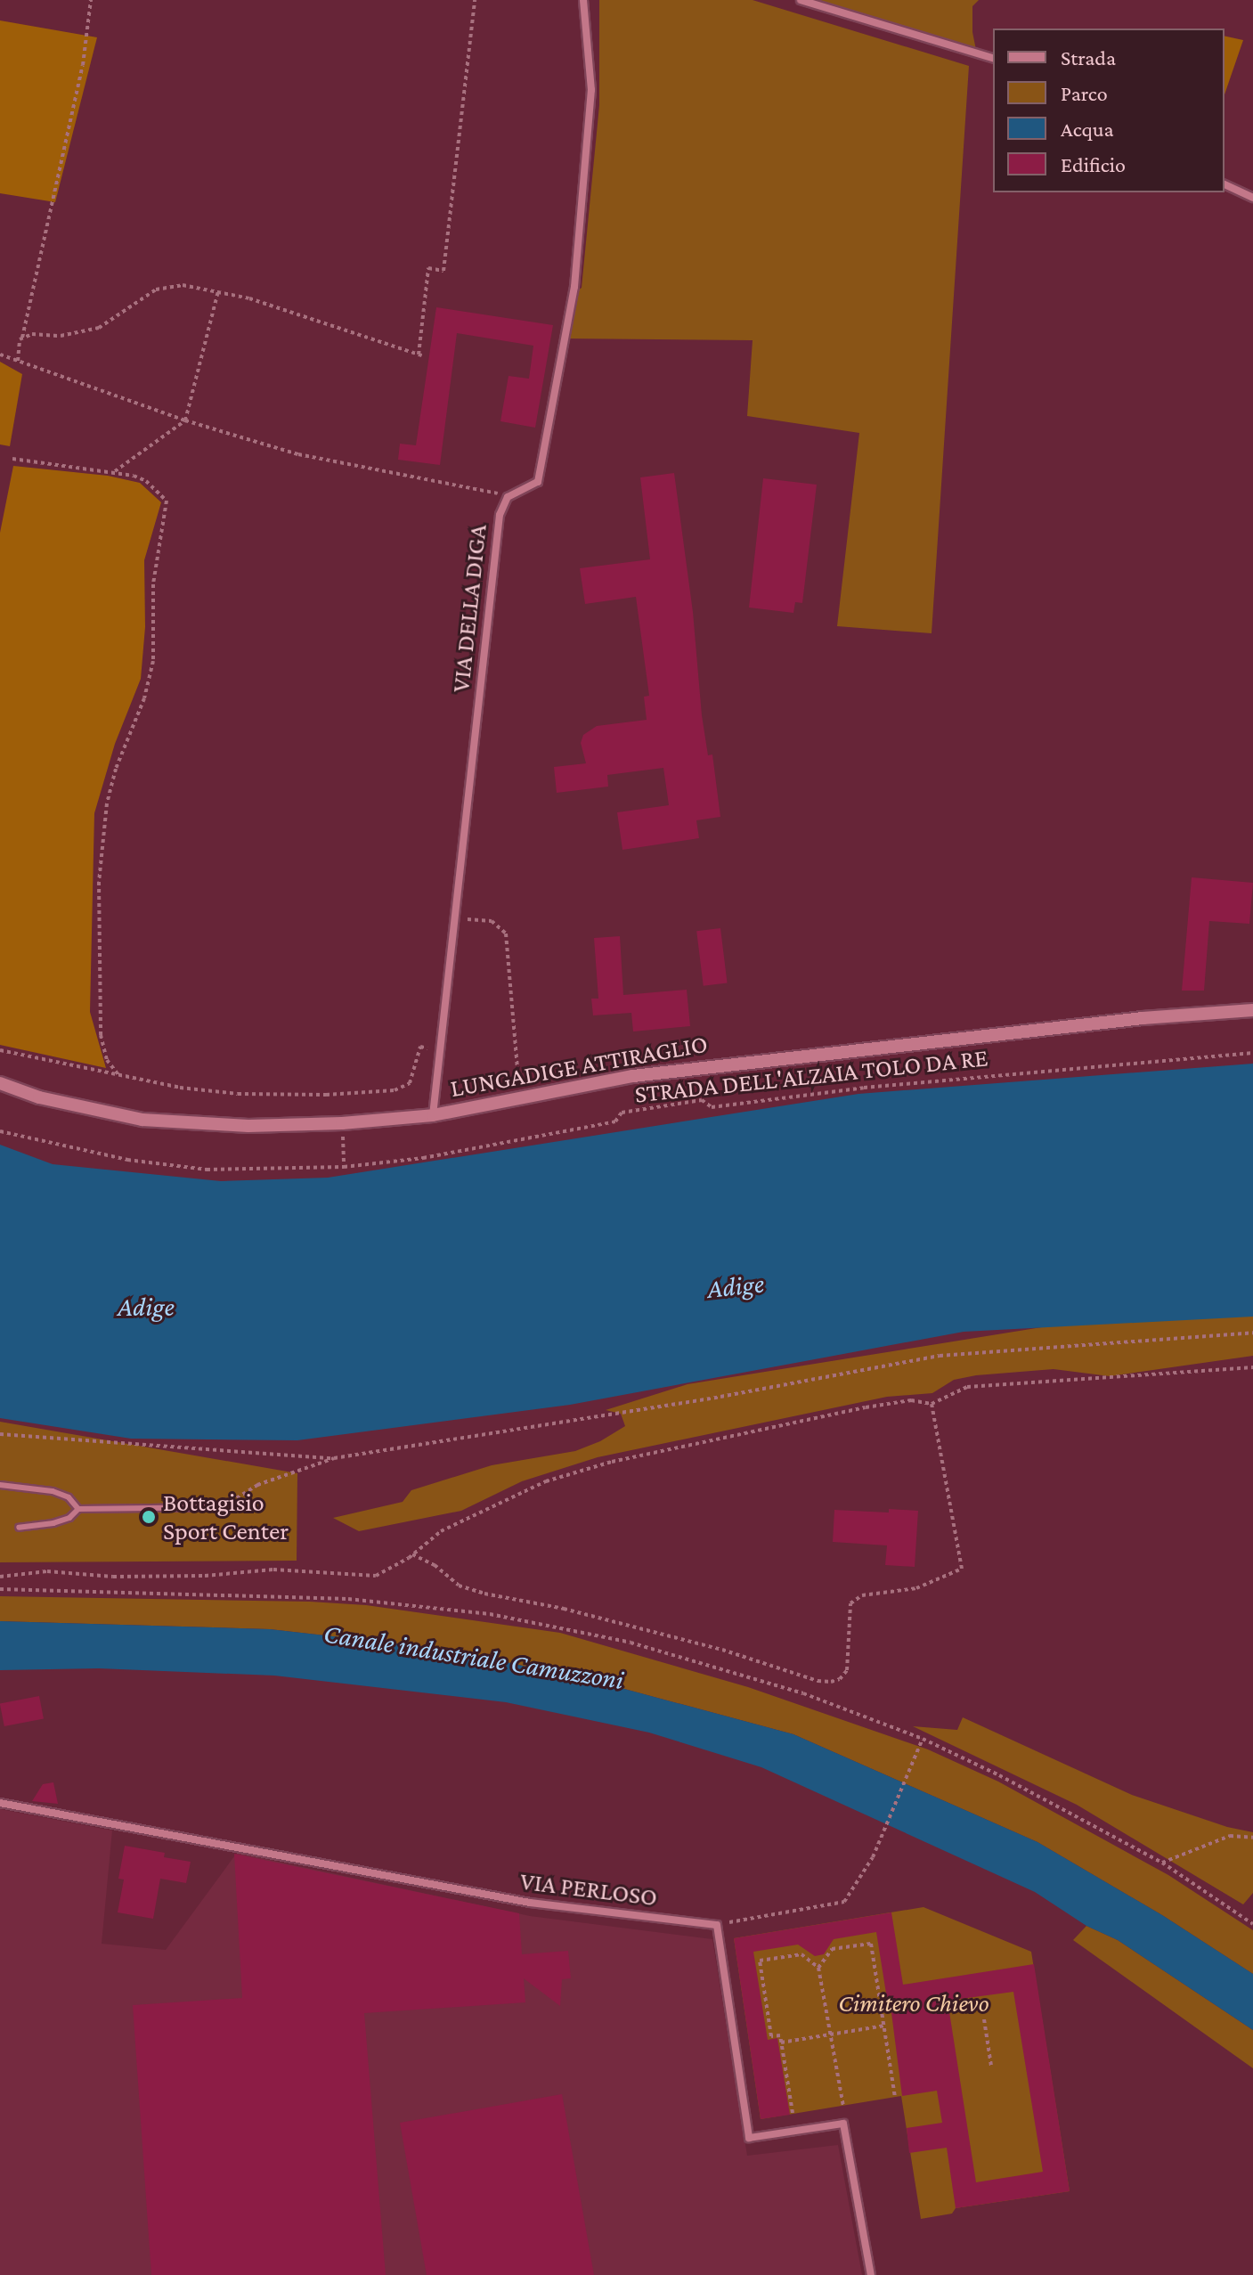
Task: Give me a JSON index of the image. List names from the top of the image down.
{
  "streets": {
    "street": ["VIA DELLA DIGA", "LUNGADIGE ATTIRAGLIO", "VIA PERLOSO"],
    "path": ["STRADA DELL'ALZAIA TOLO DA RE"]
  },
  "crossings": [
    ["VIA DELLA DIGA", "LUNGADIGE ATTIRAGLIO"]
  ],
  "water": ["Adige", "Canale industriale Camuzzoni"],
  "parks": ["Cimitero Chievo"],
  "places": ["Bottagisio Sport Center"],
  "legend": [
    "Strada",
    "Parco",
    "Acqua",
    "Edificio"
  ]
}
